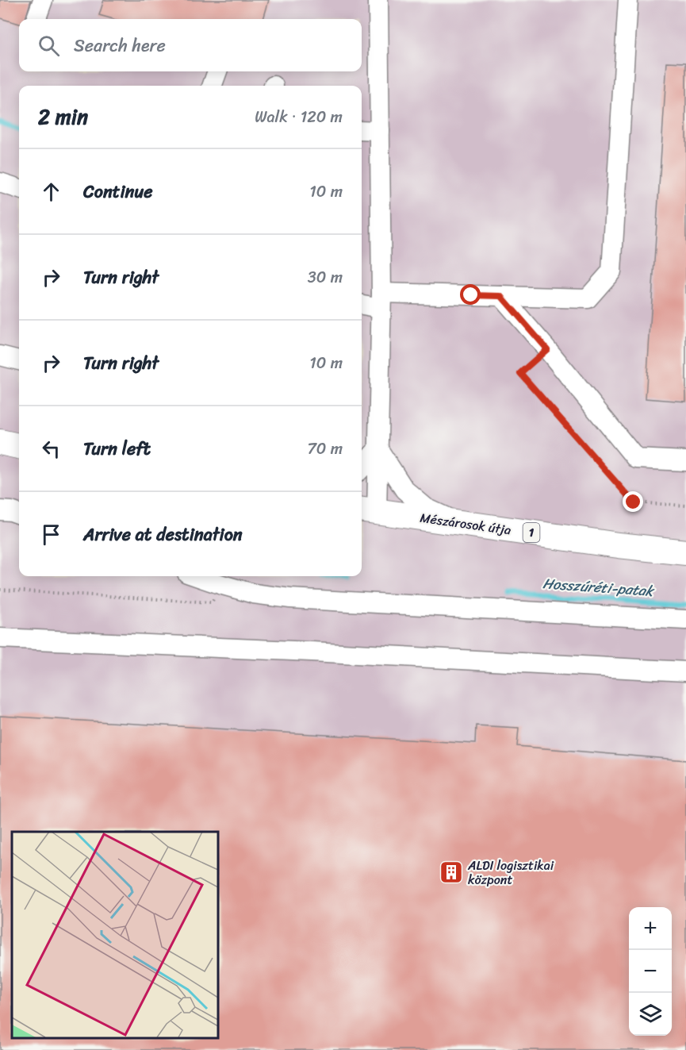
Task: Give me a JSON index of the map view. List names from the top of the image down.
{
  "streets": {
    "main road": ["Mészárosok útja", "1"]
  },
  "water": ["Hosszúréti-patak"],
  "places": {
    "building": ["ALDI logisztikai központ"]
  },
  "page": {
    "search": "Search here",
    "heading": ["2 min", "Walk · 120 m"],
    "list": [
      ["Continue", "10 m"],
      ["Turn right", "30 m"],
      ["Turn right", "10 m"],
      ["Turn left", "70 m"],
      "Arrive at destination"
    ],
    "map_buttons": ["+", "−"]
  }
}
